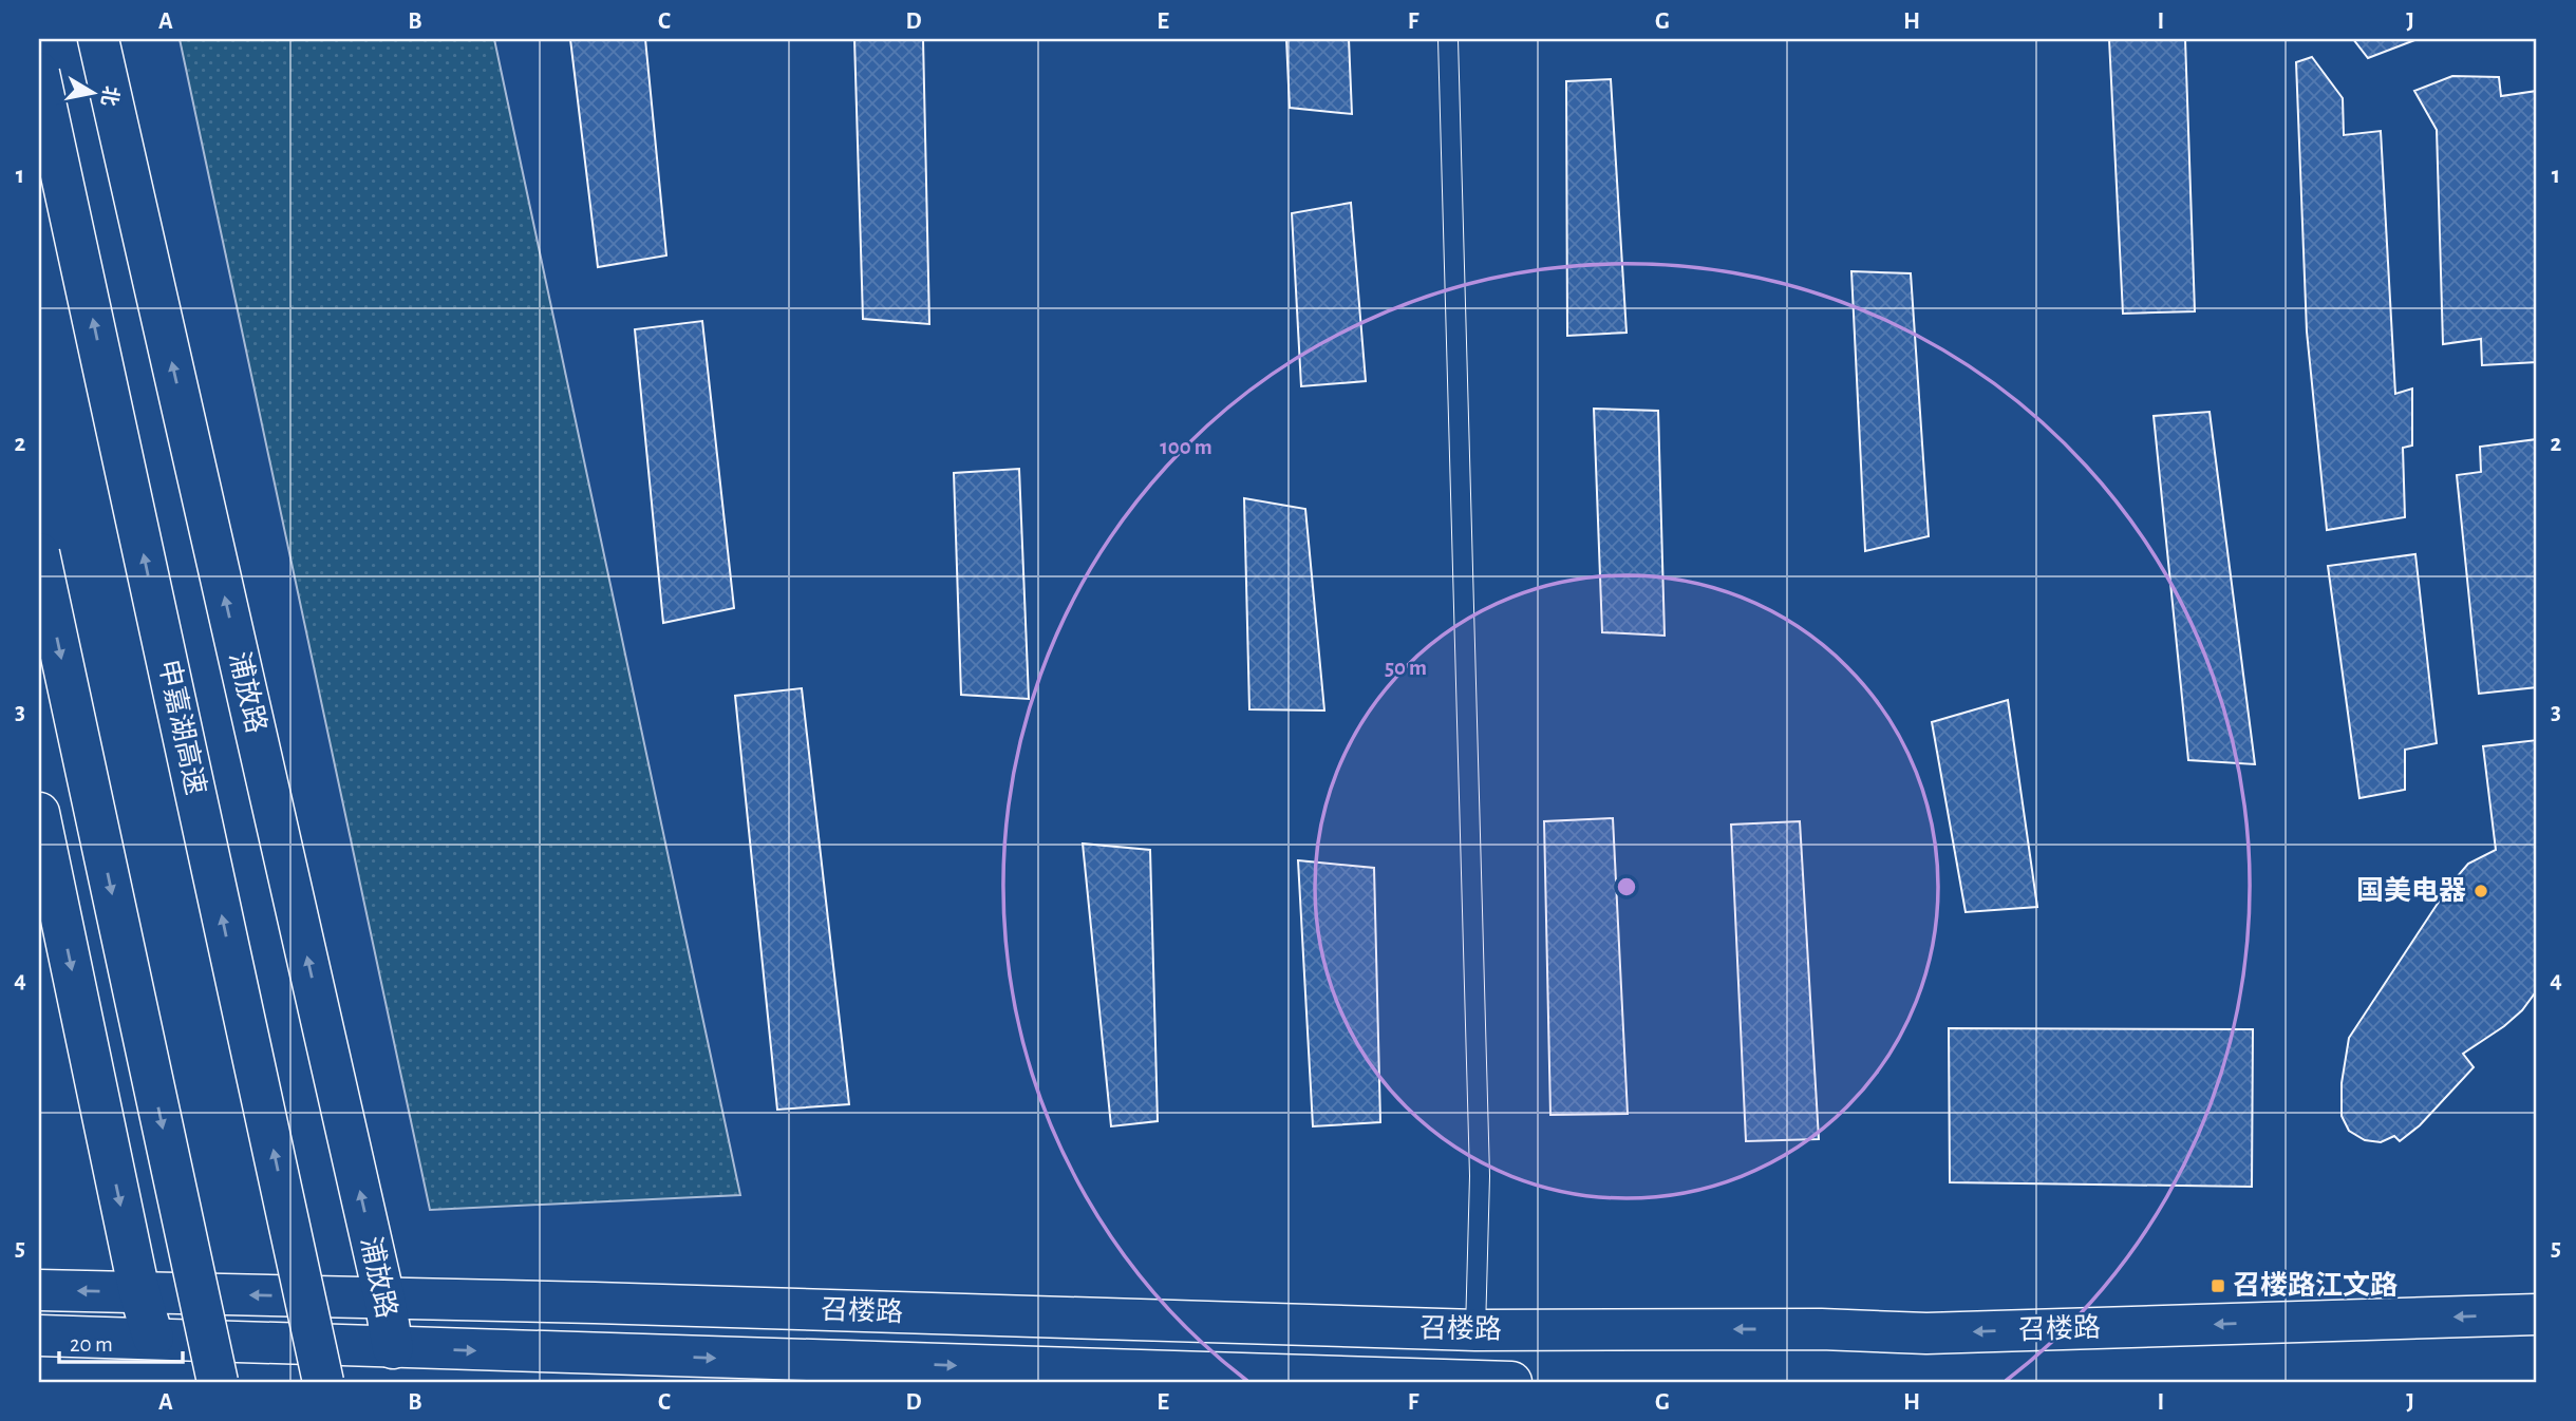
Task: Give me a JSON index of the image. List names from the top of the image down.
{
  "streets": {
    "main road": ["浦放路", "申嘉湖高速", "召楼路"]
  },
  "crossings": [
    ["浦放路", "召楼路"]
  ],
  "places": {
    "other": ["国美电器"],
    "transit": ["召楼路江文路"]
  },
  "scale_bar": "20 m",
  "north": "right",
  "grid": {
    "columns": [
      "A",
      "B",
      "C",
      "D",
      "E",
      "F",
      "G",
      "H",
      "I",
      "J"
    ],
    "rows": [
      "1",
      "2",
      "3",
      "4",
      "5"
    ]
  },
  "rings": ["100 m", "50 m"]
}
